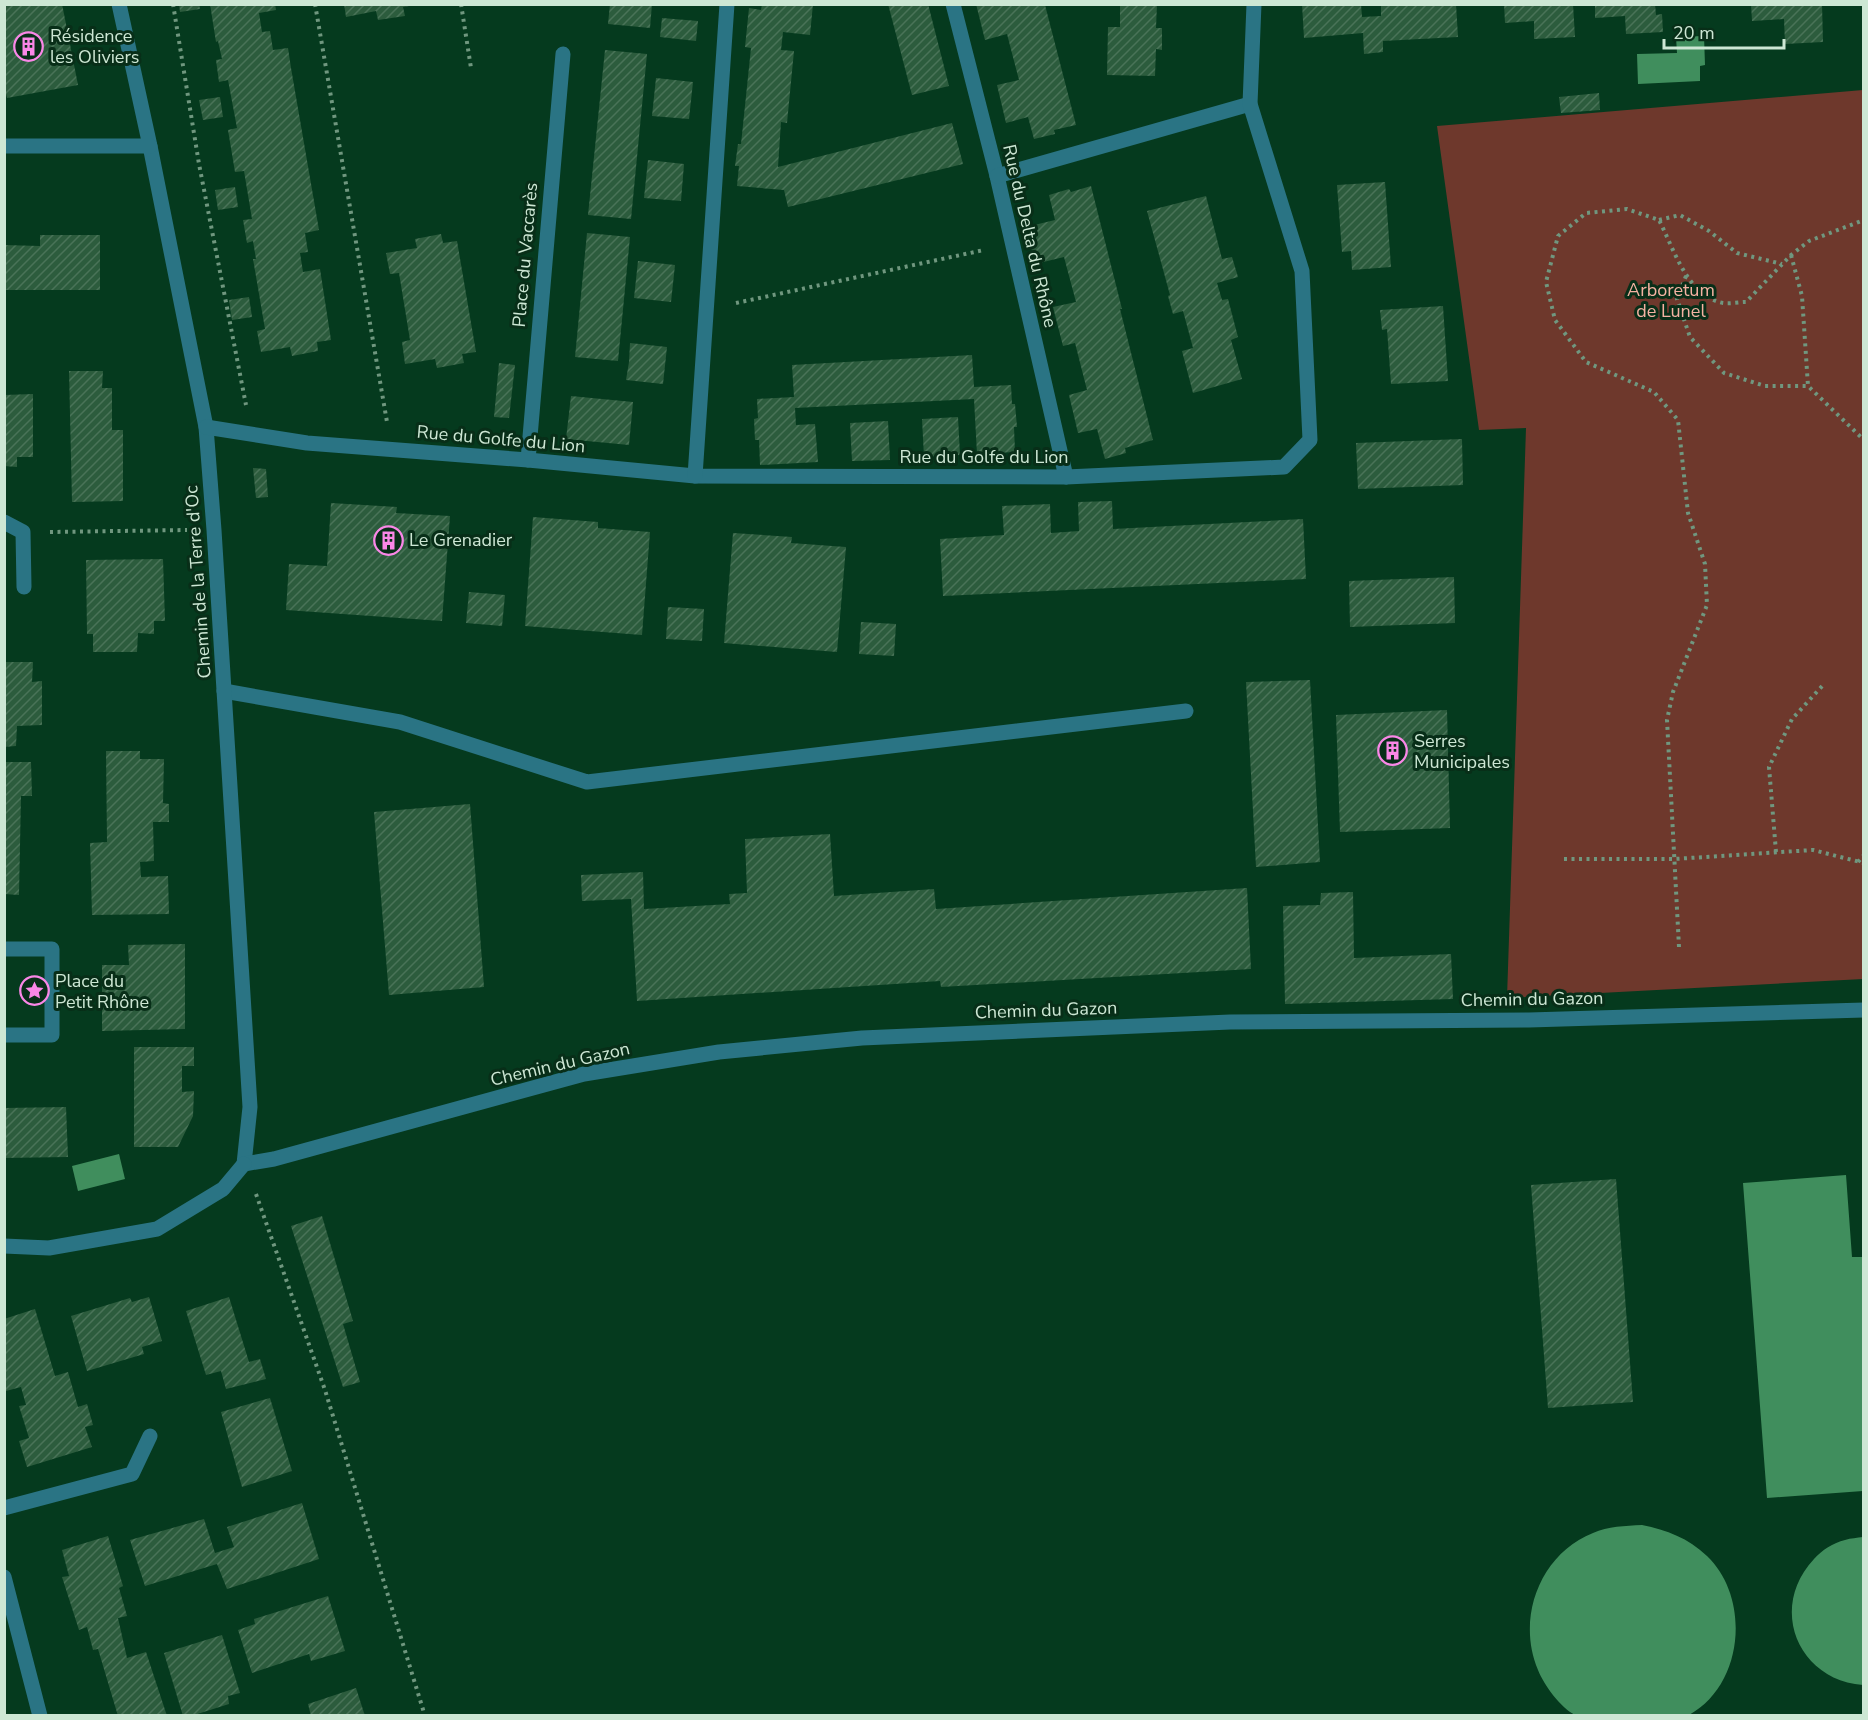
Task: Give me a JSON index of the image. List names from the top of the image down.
{
  "streets": {
    "street": [
      "Rue du Delta du Rhône",
      "Place du Vaccarès",
      "Rue du Golfe du Lion",
      "Chemin de la Terre d'Oc",
      "Chemin du Gazon"
    ]
  },
  "crossings": [
    ["Rue du Delta du Rhône", "Rue du Golfe du Lion"],
    ["Place du Vaccarès", "Rue du Golfe du Lion"],
    ["Rue du Golfe du Lion", "Chemin de la Terre d'Oc"],
    ["Chemin de la Terre d'Oc", "Chemin du Gazon"]
  ],
  "parks": ["Arboretum de Lunel"],
  "places": {
    "building": ["Résidence les Oliviers", "Le Grenadier", "Serres Municipales"],
    "place": ["Place du Petit Rhône"]
  },
  "scale_bar": "20 m"
}
